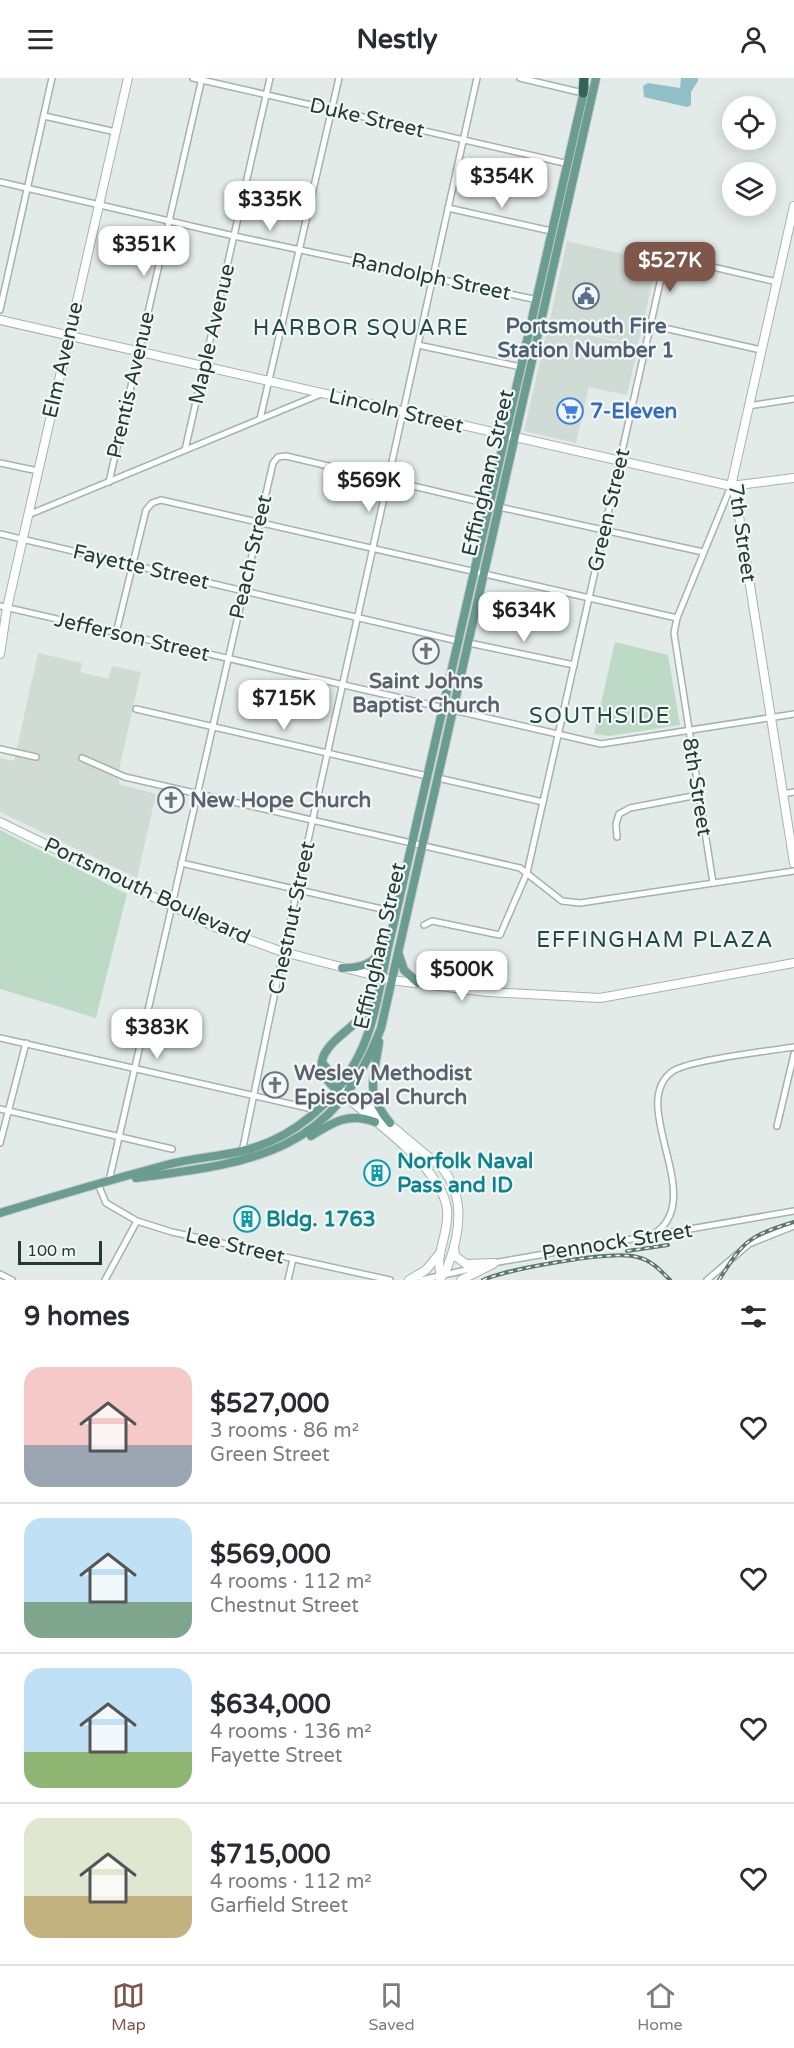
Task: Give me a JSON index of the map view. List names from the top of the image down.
{
  "streets": {
    "main road": ["Effingham Street"],
    "street": [
      "Duke Street",
      "Randolph Street",
      "Maple Avenue",
      "Elm Avenue",
      "Prentis Avenue",
      "Lincoln Street",
      "Green Street",
      "7th Street",
      "Peach Street",
      "Fayette Street",
      "Jefferson Street",
      "8th Street",
      "Portsmouth Boulevard",
      "Chestnut Street",
      "Pennock Street",
      "Lee Street"
    ]
  },
  "crossings": [
    ["Duke Street", "Maple Avenue"],
    ["Duke Street", "Prentis Avenue"],
    ["Duke Street", "Effingham Street"],
    ["Duke Street", "Chestnut Street"],
    ["Randolph Street", "Maple Avenue"],
    ["Randolph Street", "Elm Avenue"],
    ["Randolph Street", "Prentis Avenue"],
    ["Randolph Street", "Effingham Street"],
    ["Randolph Street", "Chestnut Street"],
    ["Maple Avenue", "Lincoln Street"],
    ["Elm Avenue", "Lincoln Street"],
    ["Elm Avenue", "Fayette Street"],
    ["Elm Avenue", "Jefferson Street"],
    ["Prentis Avenue", "Lincoln Street"],
    ["Lincoln Street", "Effingham Street"],
    ["Lincoln Street", "Green Street"],
    ["Lincoln Street", "7th Street"],
    ["Lincoln Street", "8th Street"],
    ["Lincoln Street", "Chestnut Street"],
    ["Effingham Street", "Peach Street"],
    ["Effingham Street", "Fayette Street"],
    ["Effingham Street", "Jefferson Street"],
    ["Effingham Street", "Portsmouth Boulevard"],
    ["Effingham Street", "Chestnut Street"],
    ["Green Street", "7th Street"],
    ["Green Street", "Jefferson Street"],
    ["7th Street", "Jefferson Street"],
    ["7th Street", "8th Street"],
    ["Peach Street", "Fayette Street"],
    ["Peach Street", "Jefferson Street"],
    ["Peach Street", "Portsmouth Boulevard"],
    ["Peach Street", "Chestnut Street"],
    ["Fayette Street", "Chestnut Street"],
    ["Jefferson Street", "8th Street"],
    ["Jefferson Street", "Chestnut Street"],
    ["Portsmouth Boulevard", "Chestnut Street"]
  ],
  "districts": ["HARBOR SQUARE", "SOUTHSIDE", "EFFINGHAM PLAZA"],
  "places": {
    "public building": ["Portsmouth Fire Station Number 1"],
    "supermarket": ["7-Eleven"],
    "church": ["Saint Johns Baptist Church", "New Hope Church", "Wesley Methodist Episcopal Church"],
    "building": ["Norfolk Naval Pass and ID", "Bldg. 1763"]
  },
  "scale_bar": "100 m",
  "page": {
    "header": "Nestly",
    "price": [
      "$354K",
      "$335K",
      "$351K",
      "$527K",
      "$569K",
      "$634K",
      "$715K",
      "$500K",
      "$383K"
    ],
    "scale": "100 m",
    "heading": "9 homes",
    "list": [
      {
        "name": "$527,000",
        "note": "3 rooms · 86 m² · Green Street"
      },
      {
        "name": "$569,000",
        "note": "4 rooms · 112 m² · Chestnut Street"
      },
      {
        "name": "$634,000",
        "note": "4 rooms · 136 m² · Fayette Street"
      },
      {
        "name": "$715,000",
        "note": "4 rooms · 112 m² · Garfield Street"
      }
    ],
    "tabs": ["Map", "Saved", "Home"]
  }
}
